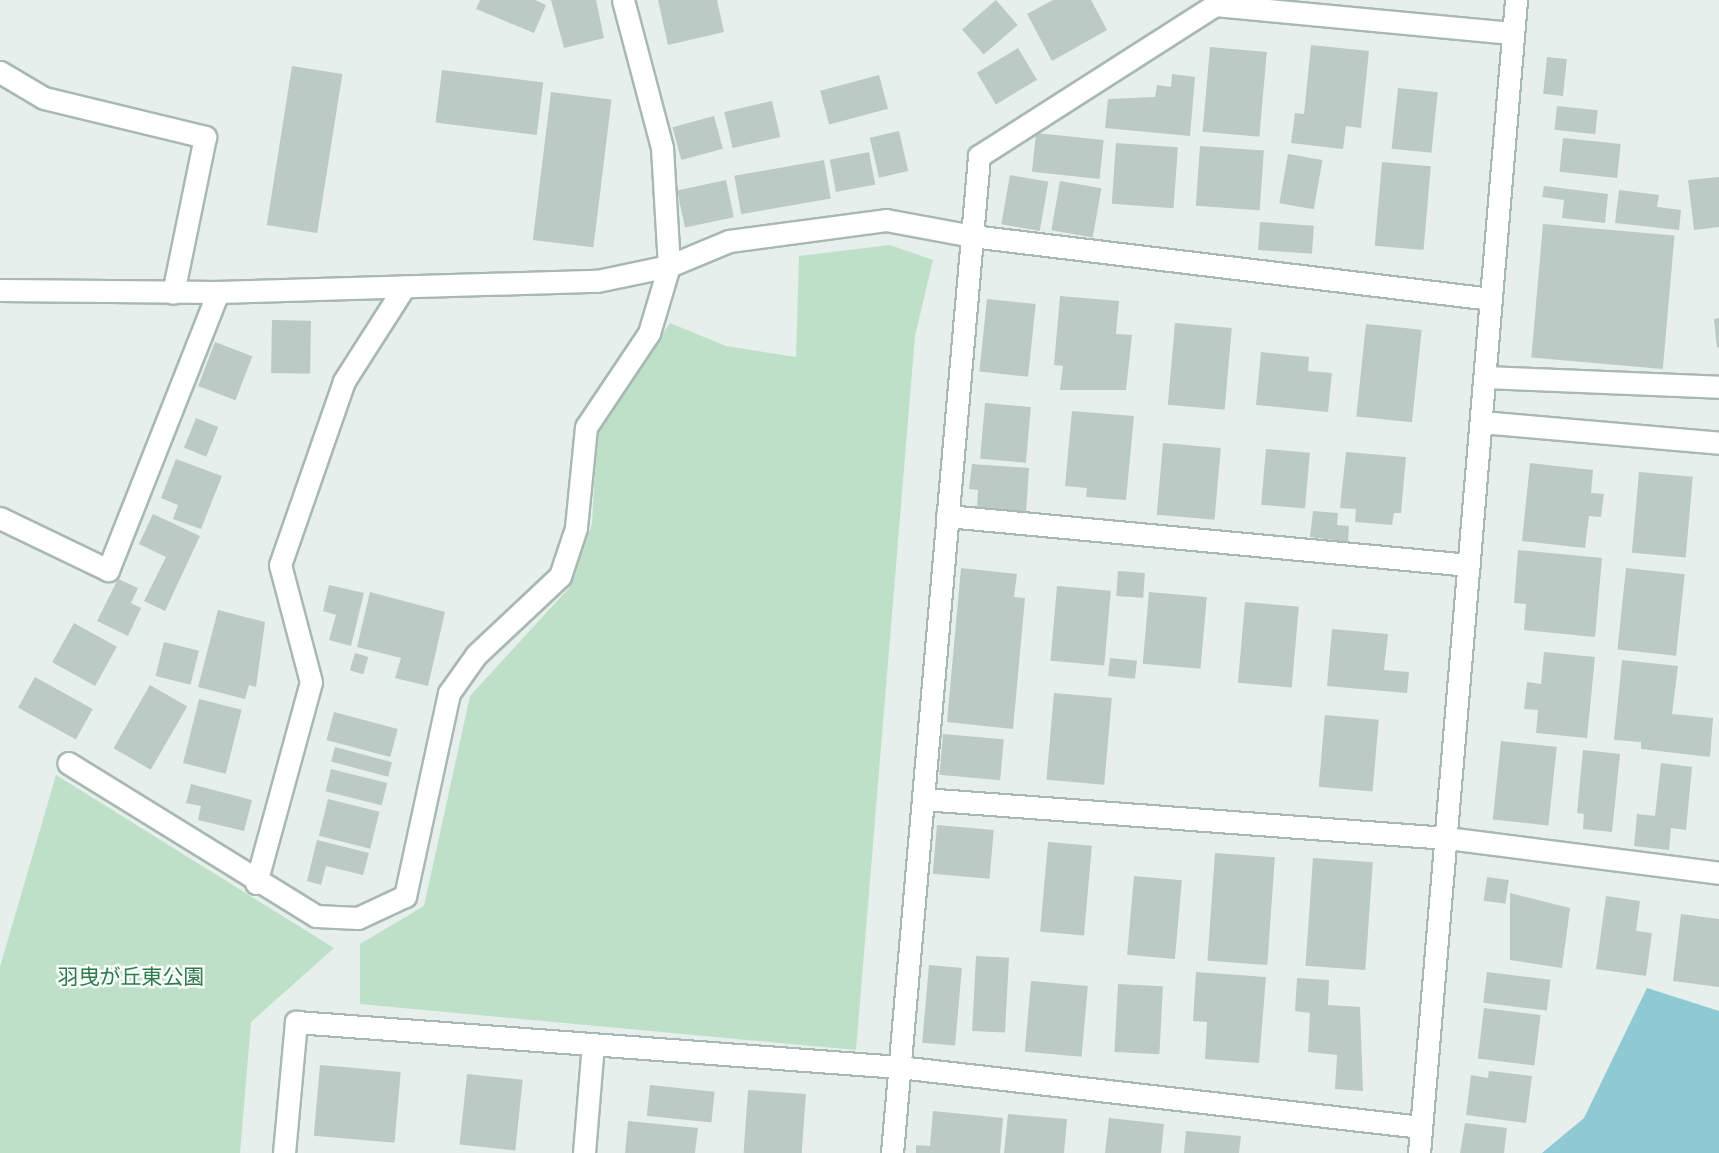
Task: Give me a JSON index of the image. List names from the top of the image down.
{
  "parks": ["羽曳が丘東公園"]
}
